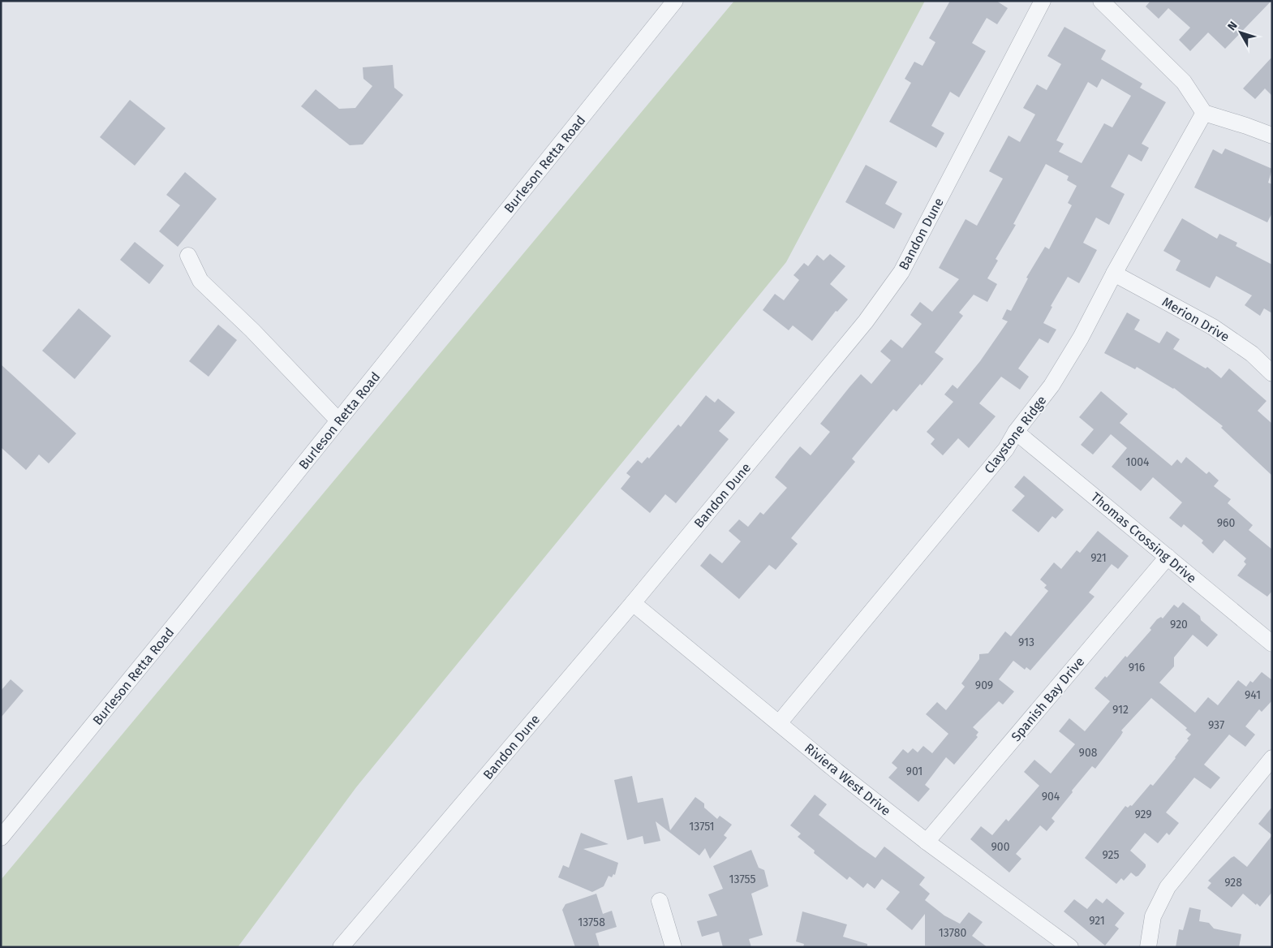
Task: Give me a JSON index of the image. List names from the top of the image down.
{
  "streets": {
    "street": [
      "Burleson Retta Road",
      "Bandon Dune",
      "Merion Drive",
      "Claystone Ridge",
      "Thomas Crossing Drive",
      "Spanish Bay Drive",
      "Riviera West Drive"
    ]
  },
  "crossings": [
    ["Bandon Dune", "Riviera West Drive"],
    ["Merion Drive", "Claystone Ridge"],
    ["Claystone Ridge", "Thomas Crossing Drive"],
    ["Claystone Ridge", "Riviera West Drive"],
    ["Thomas Crossing Drive", "Spanish Bay Drive"],
    ["Spanish Bay Drive", "Riviera West Drive"]
  ],
  "house_numbers": [
    "1004",
    "960",
    "921",
    "920",
    "913",
    "916",
    "909",
    "941",
    "912",
    "937",
    "908",
    "901",
    "904",
    "929",
    "13751",
    "900",
    "925",
    "13755",
    "928",
    "921",
    "13758",
    "13780"
  ],
  "north": "top left"
}
